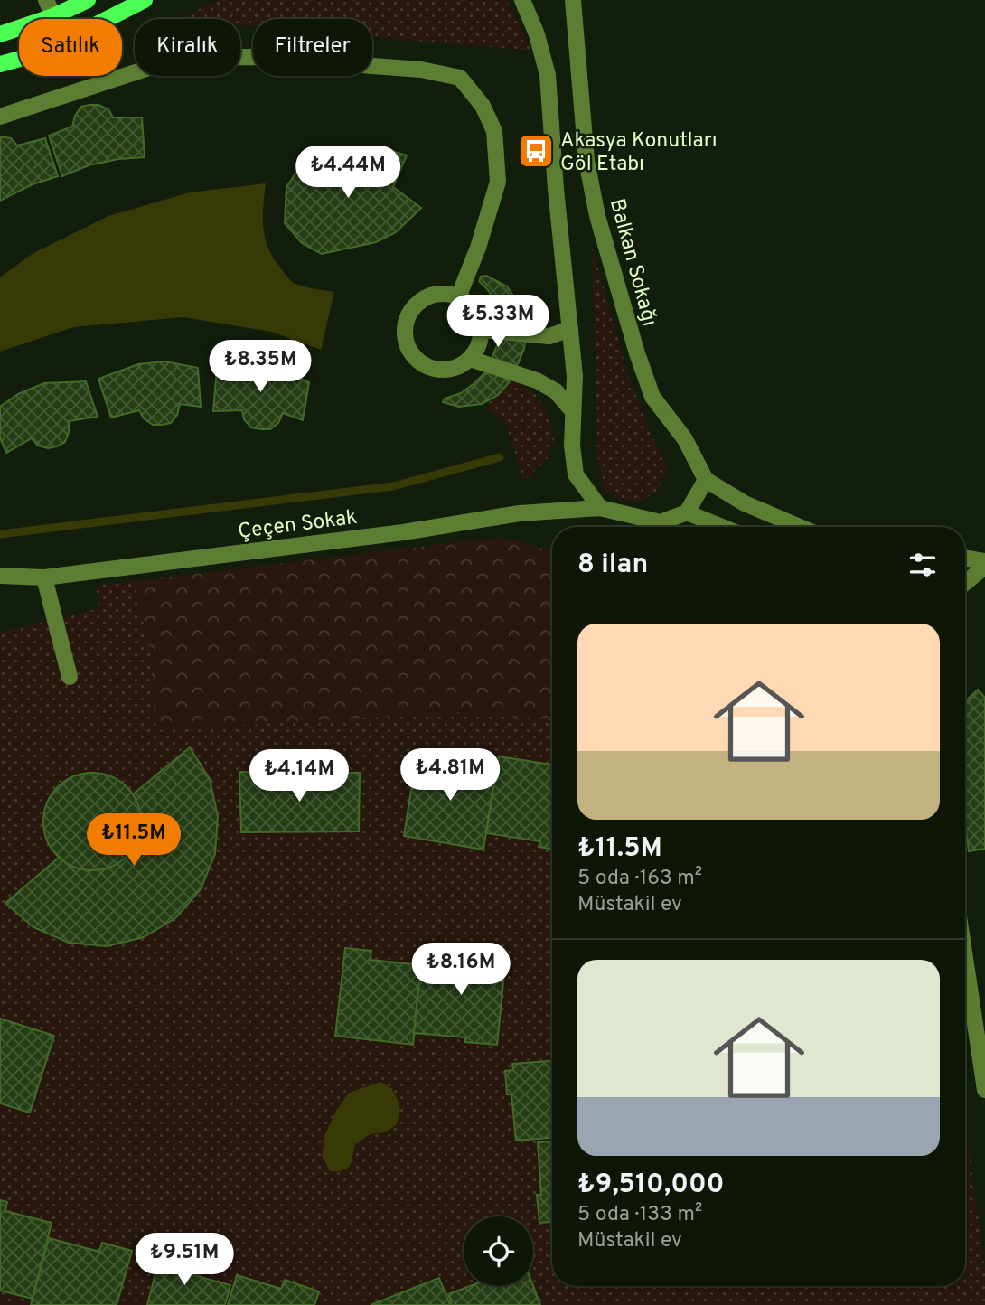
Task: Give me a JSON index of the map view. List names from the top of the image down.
{
  "streets": {
    "street": ["Balkan Sokağı", "Çeçen Sokak"]
  },
  "places": {
    "bus stop": ["Akasya Konutları Göl Etabı"]
  },
  "page": {
    "chip": ["Satılık", "Kiralık", "Filtreler"],
    "price": [
      "₺4.44M",
      "₺5.33M",
      "₺8.35M",
      "₺4.81M",
      "₺4.14M",
      "₺11.5M",
      "₺8.16M",
      "₺9.51M"
    ],
    "heading": "8 ilan",
    "list": [
      {
        "name": "₺11.5M",
        "note": "5 oda · 163 m² · Müstakil ev"
      },
      {
        "name": "₺9,510,000",
        "note": "5 oda · 133 m² · Müstakil ev"
      }
    ]
  }
}
